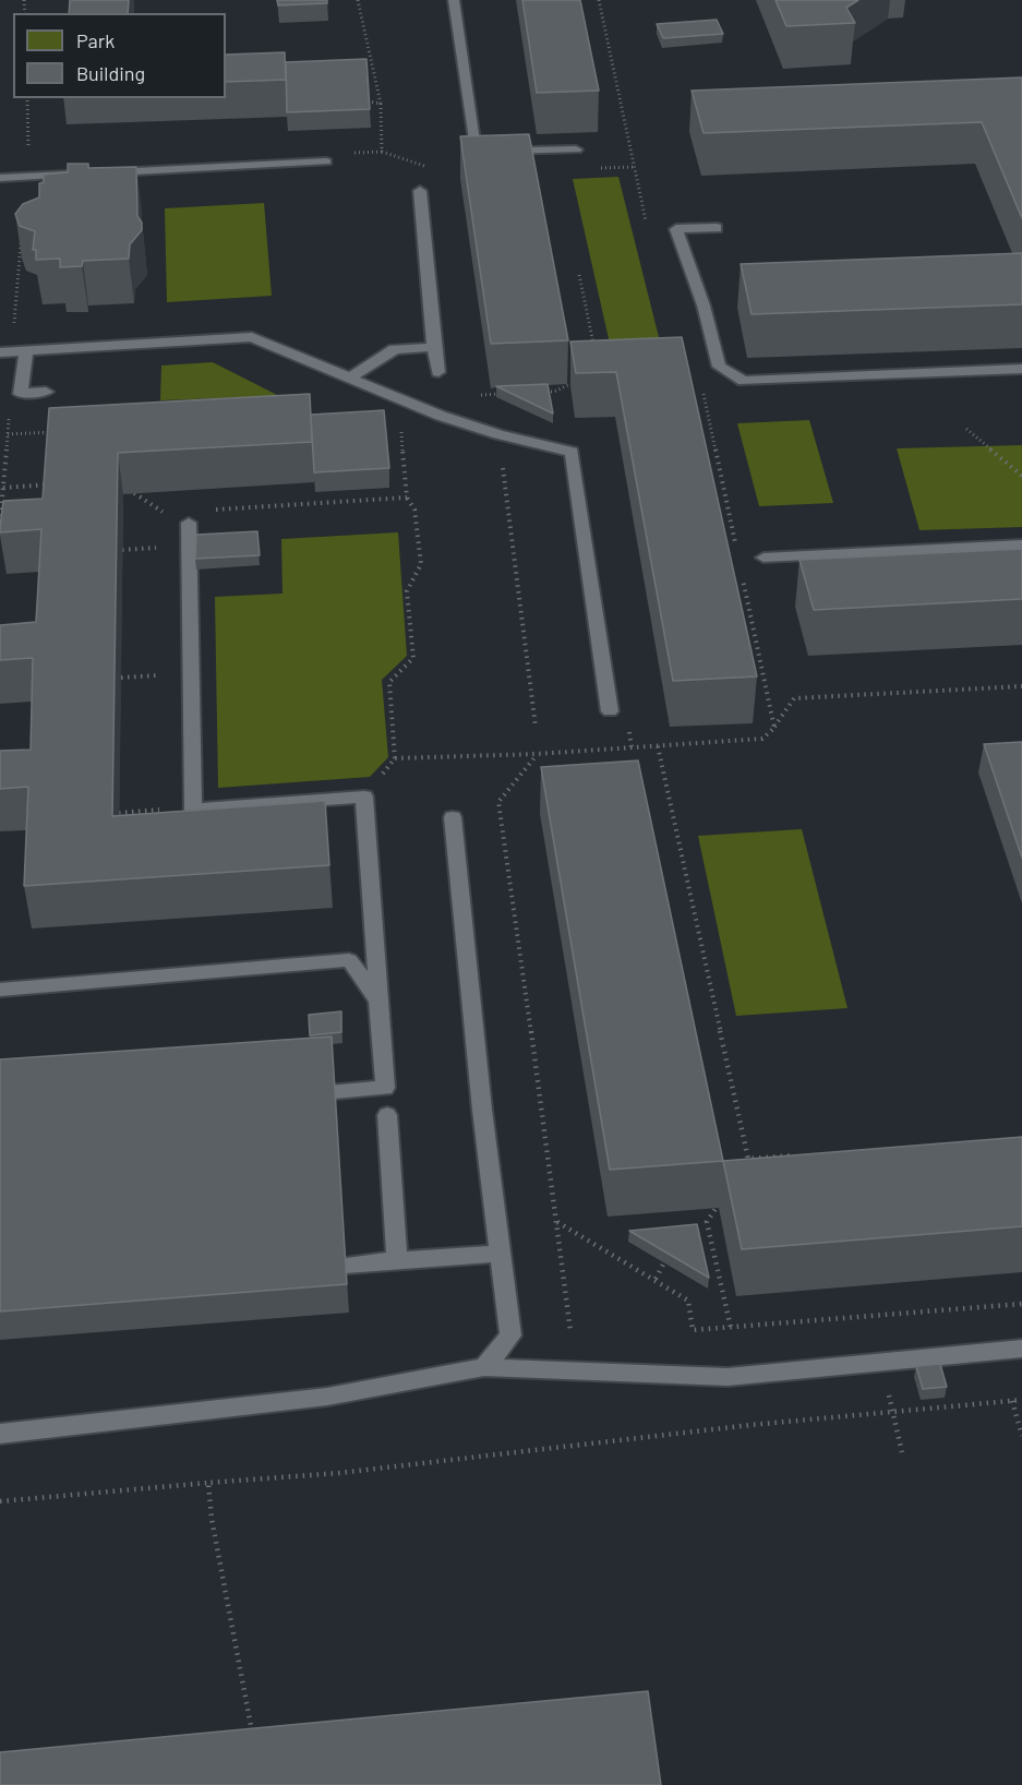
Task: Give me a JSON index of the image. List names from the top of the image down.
{
  "legend": ["Park", "Building"]
}
